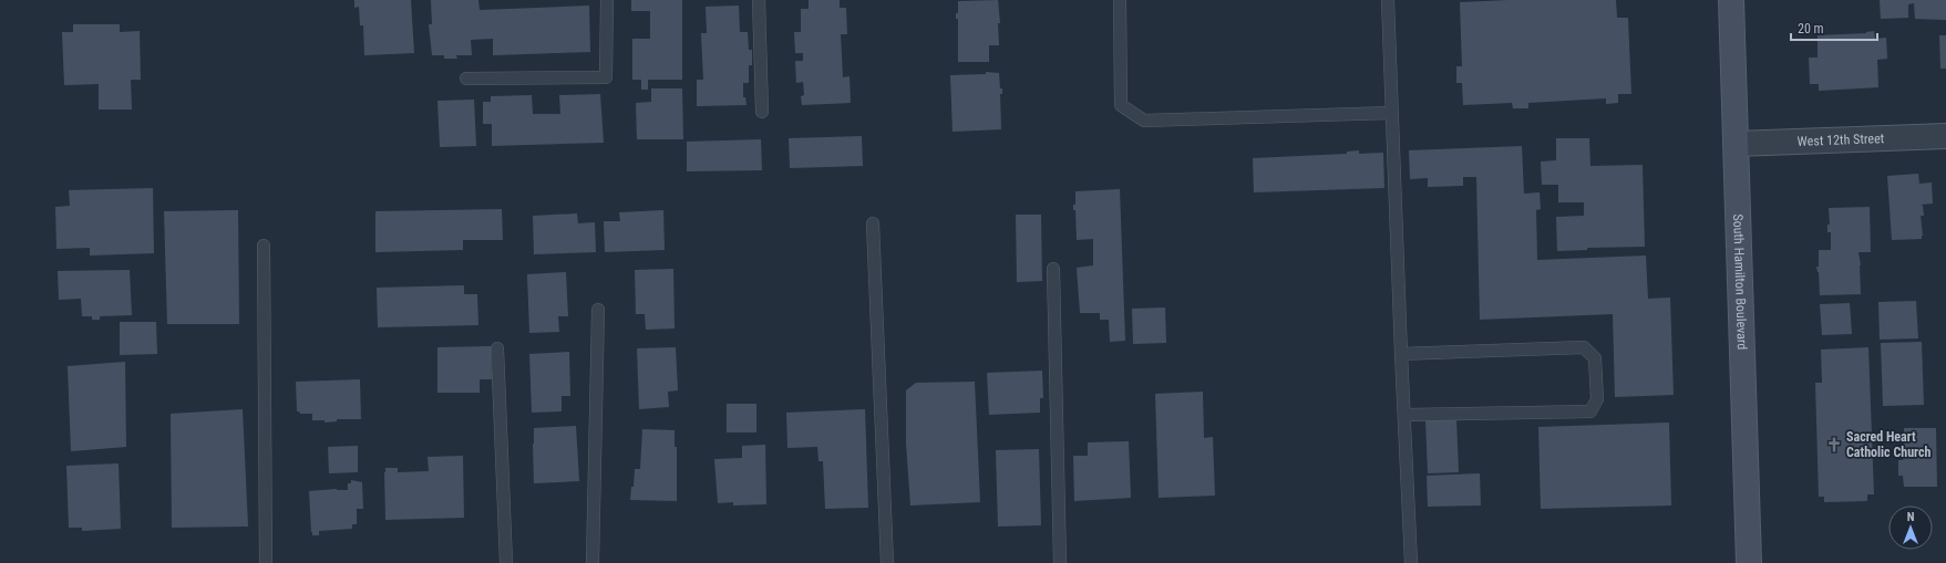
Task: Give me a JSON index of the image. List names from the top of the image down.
{
  "streets": {
    "street": ["West 12th Street", "South Hamilton Boulevard"]
  },
  "crossings": [
    ["West 12th Street", "South Hamilton Boulevard"]
  ],
  "places": {
    "church": ["Sacred Heart Catholic Church"]
  },
  "scale_bar": "20 m",
  "north": "top"
}
